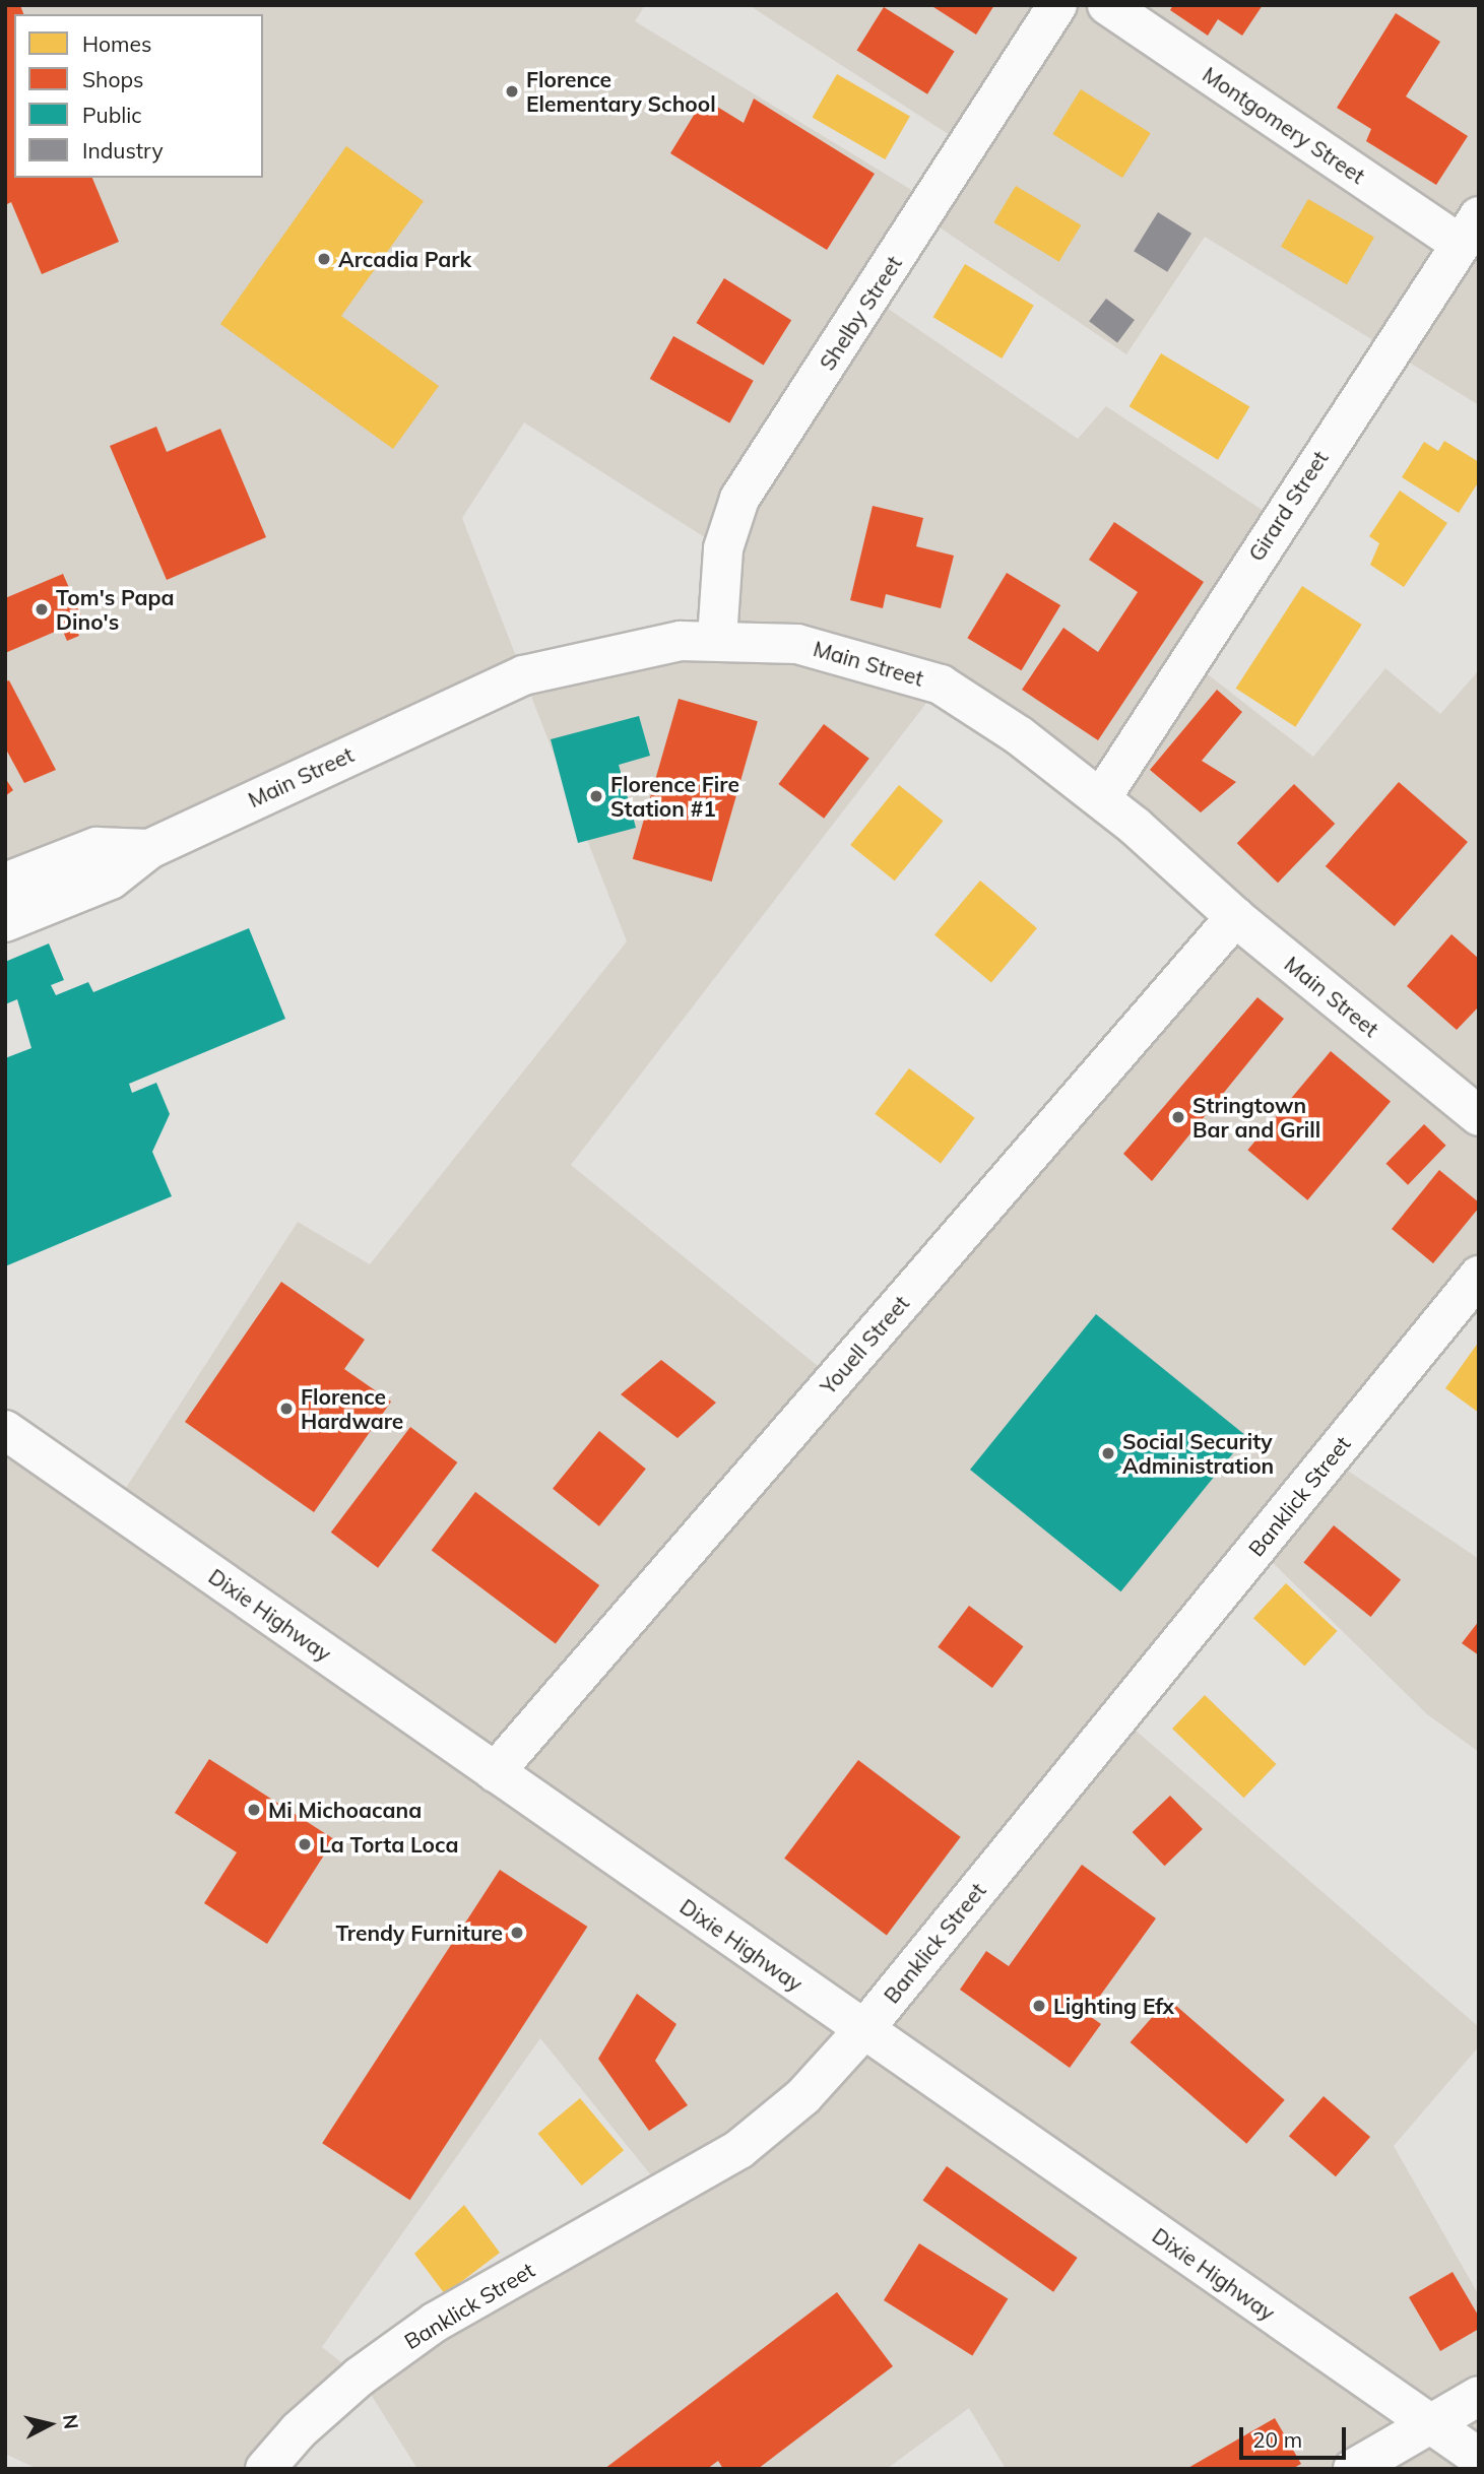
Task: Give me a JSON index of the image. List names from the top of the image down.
{
  "streets": {
    "street": [
      "Montgomery Street",
      "Shelby Street",
      "Girard Street",
      "Main Street",
      "Youell Street",
      "Banklick Street",
      "Dixie Highway"
    ]
  },
  "crossings": [
    ["Montgomery Street", "Girard Street"],
    ["Shelby Street", "Main Street"],
    ["Girard Street", "Main Street"],
    ["Main Street", "Youell Street"],
    ["Youell Street", "Dixie Highway"],
    ["Banklick Street", "Dixie Highway"]
  ],
  "places": [
    "Florence Elementary School",
    "Arcadia Park",
    "Tom's Papa Dino's",
    "Florence Fire Station #1",
    "Stringtown Bar and Grill",
    "Florence Hardware",
    "Social Security Administration",
    "Mi Michoacana",
    "La Torta Loca",
    "Trendy Furniture",
    "Lighting Efx"
  ],
  "legend": [
    "Homes",
    "Shops",
    "Public",
    "Industry"
  ],
  "scale_bar": "20 m",
  "north": "right"
}
